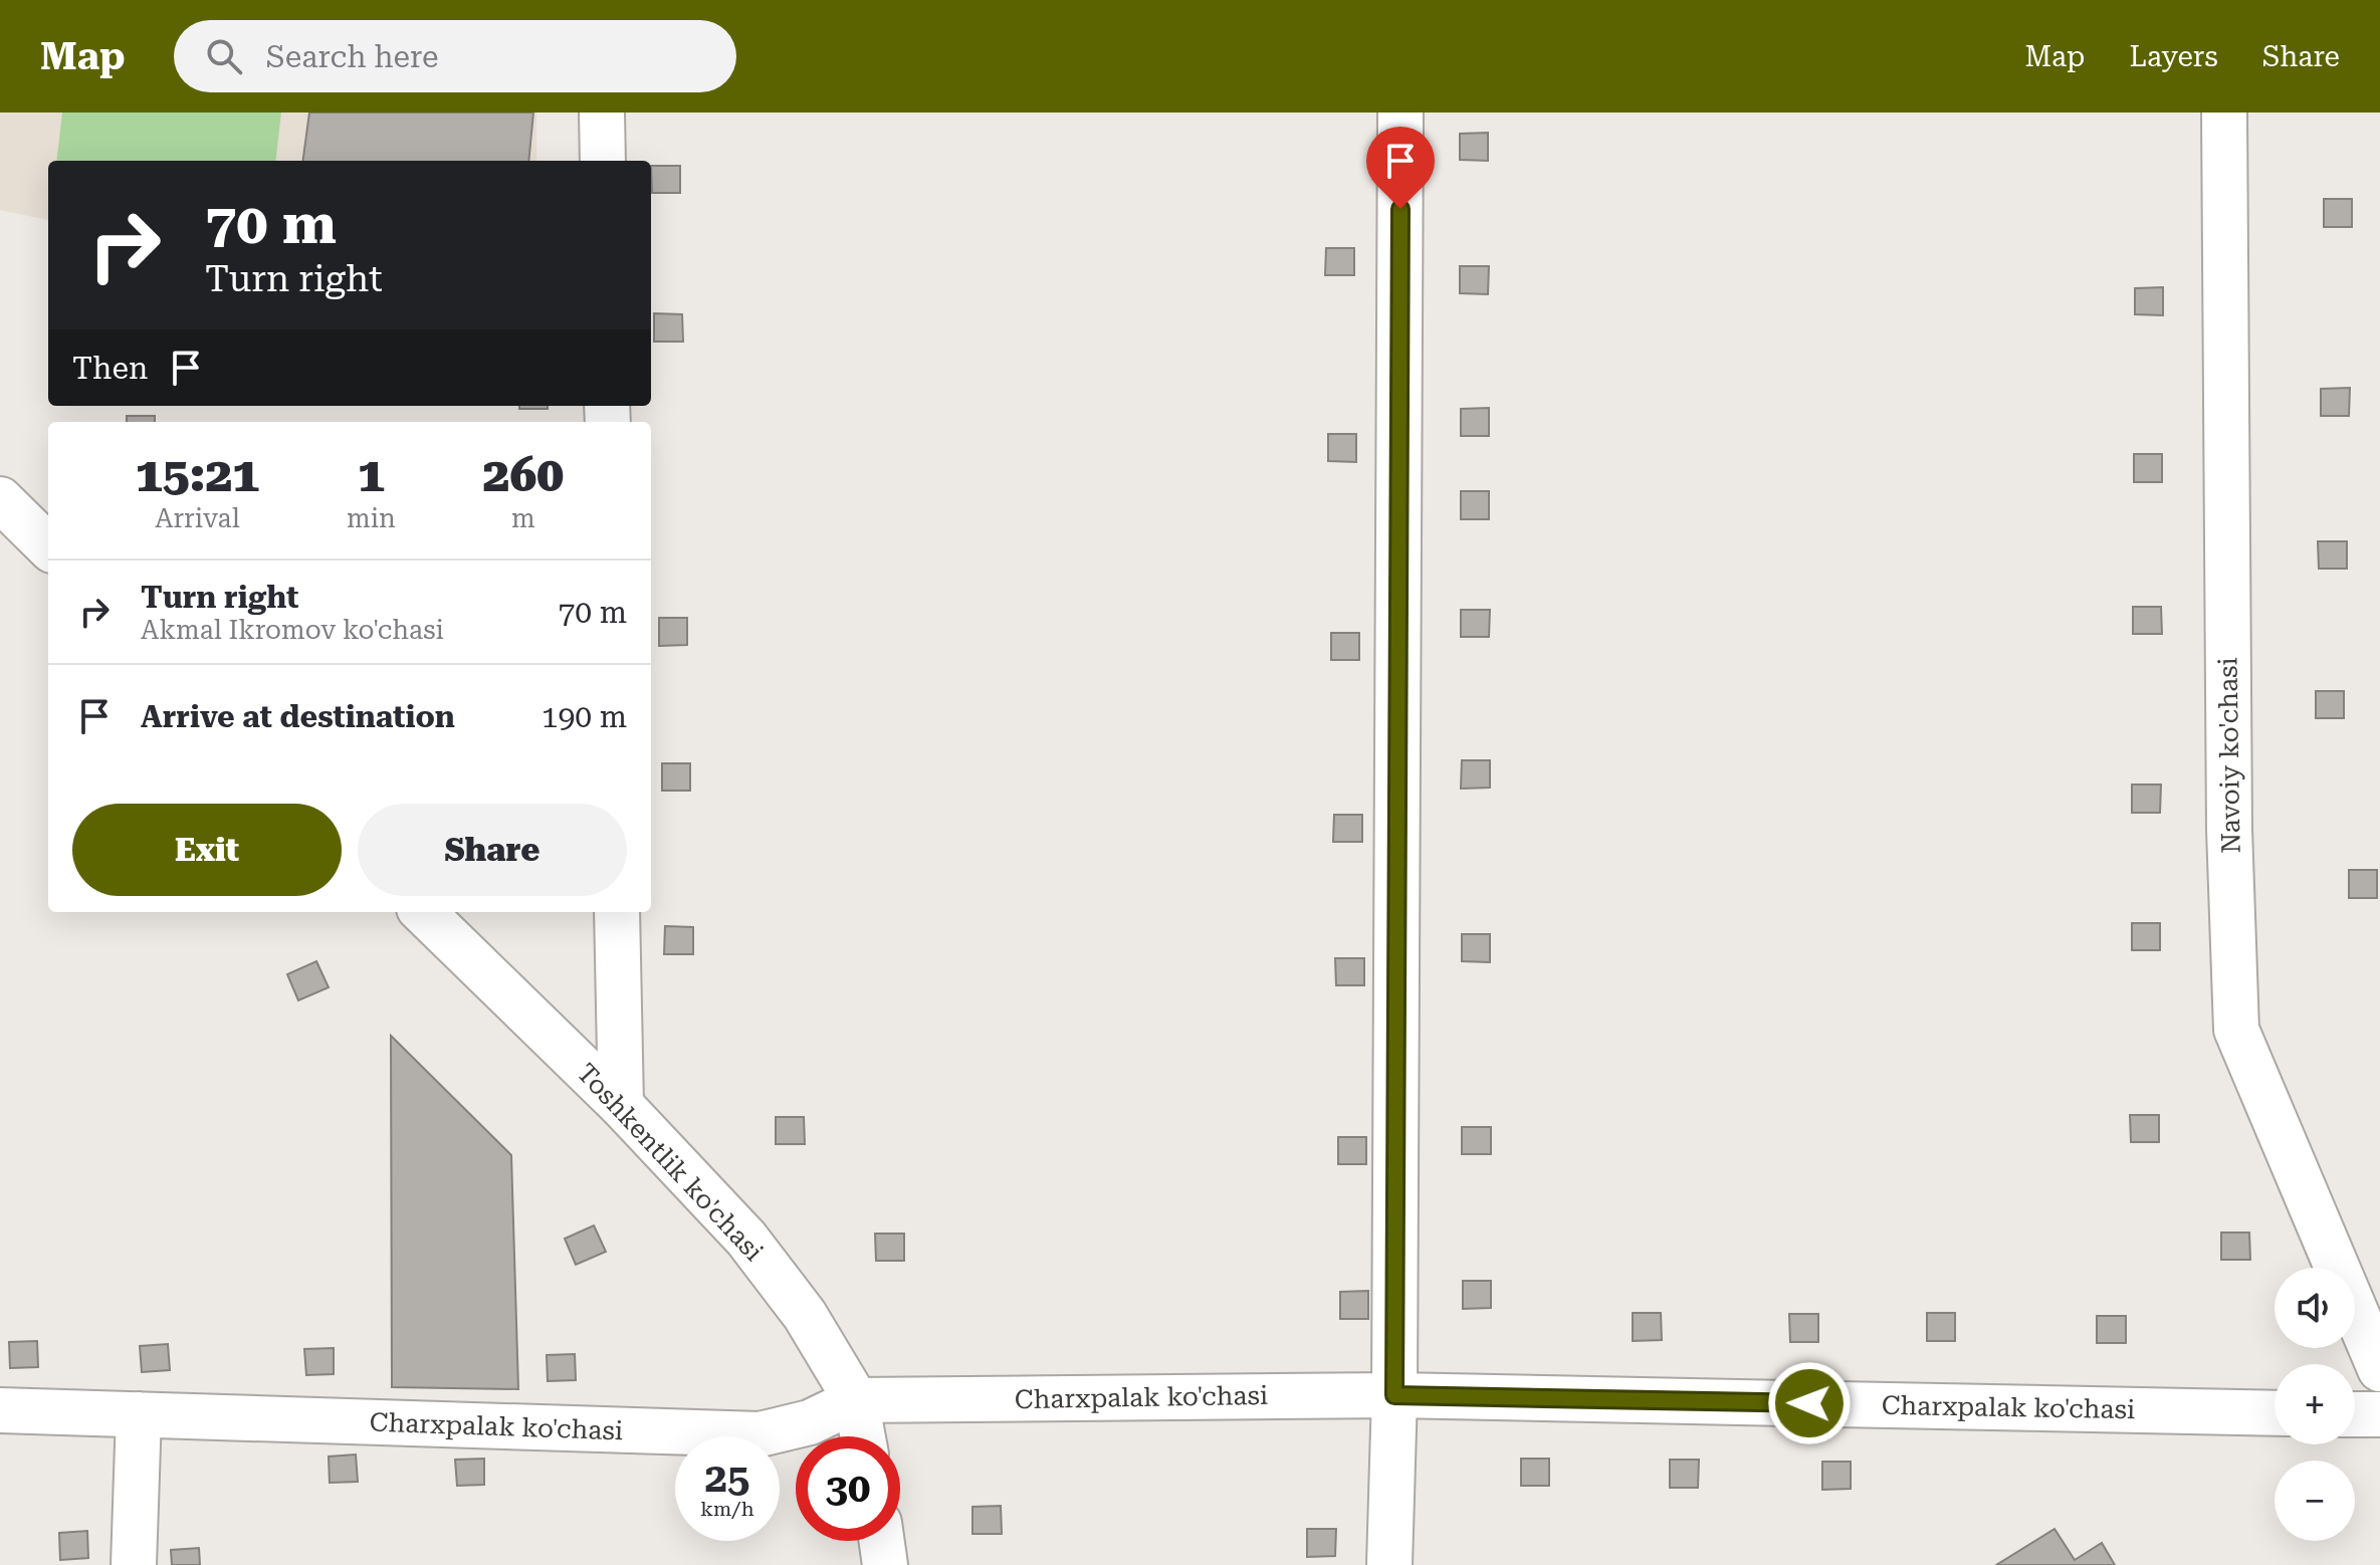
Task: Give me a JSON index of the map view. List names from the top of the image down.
{
  "streets": {
    "street": ["Navoiy ko'chasi", "Toshkentlik ko'chasi", "Charxpalak ko'chasi"]
  },
  "crossings": [
    ["Toshkentlik ko'chasi", "Charxpalak ko'chasi"]
  ],
  "page": {
    "header": "Map",
    "search": "Search here",
    "nav": ["Map", "Layers", "Share"],
    "turn": ["70 m", "Turn right"],
    "then": "Then",
    "eta": [
      "15:21",
      "Arrival",
      "1",
      "min",
      "260",
      "m"
    ],
    "list": [
      {
        "name": "Turn right",
        "note": "Akmal Ikromov ko'chasi",
        "value": "70 m"
      },
      {
        "name": "Arrive at destination",
        "value": "190 m"
      }
    ],
    "buttons": ["Exit", "Share"],
    "map_buttons": ["+", "−"],
    "speed": "25 km/h",
    "limit": "30"
  }
}
